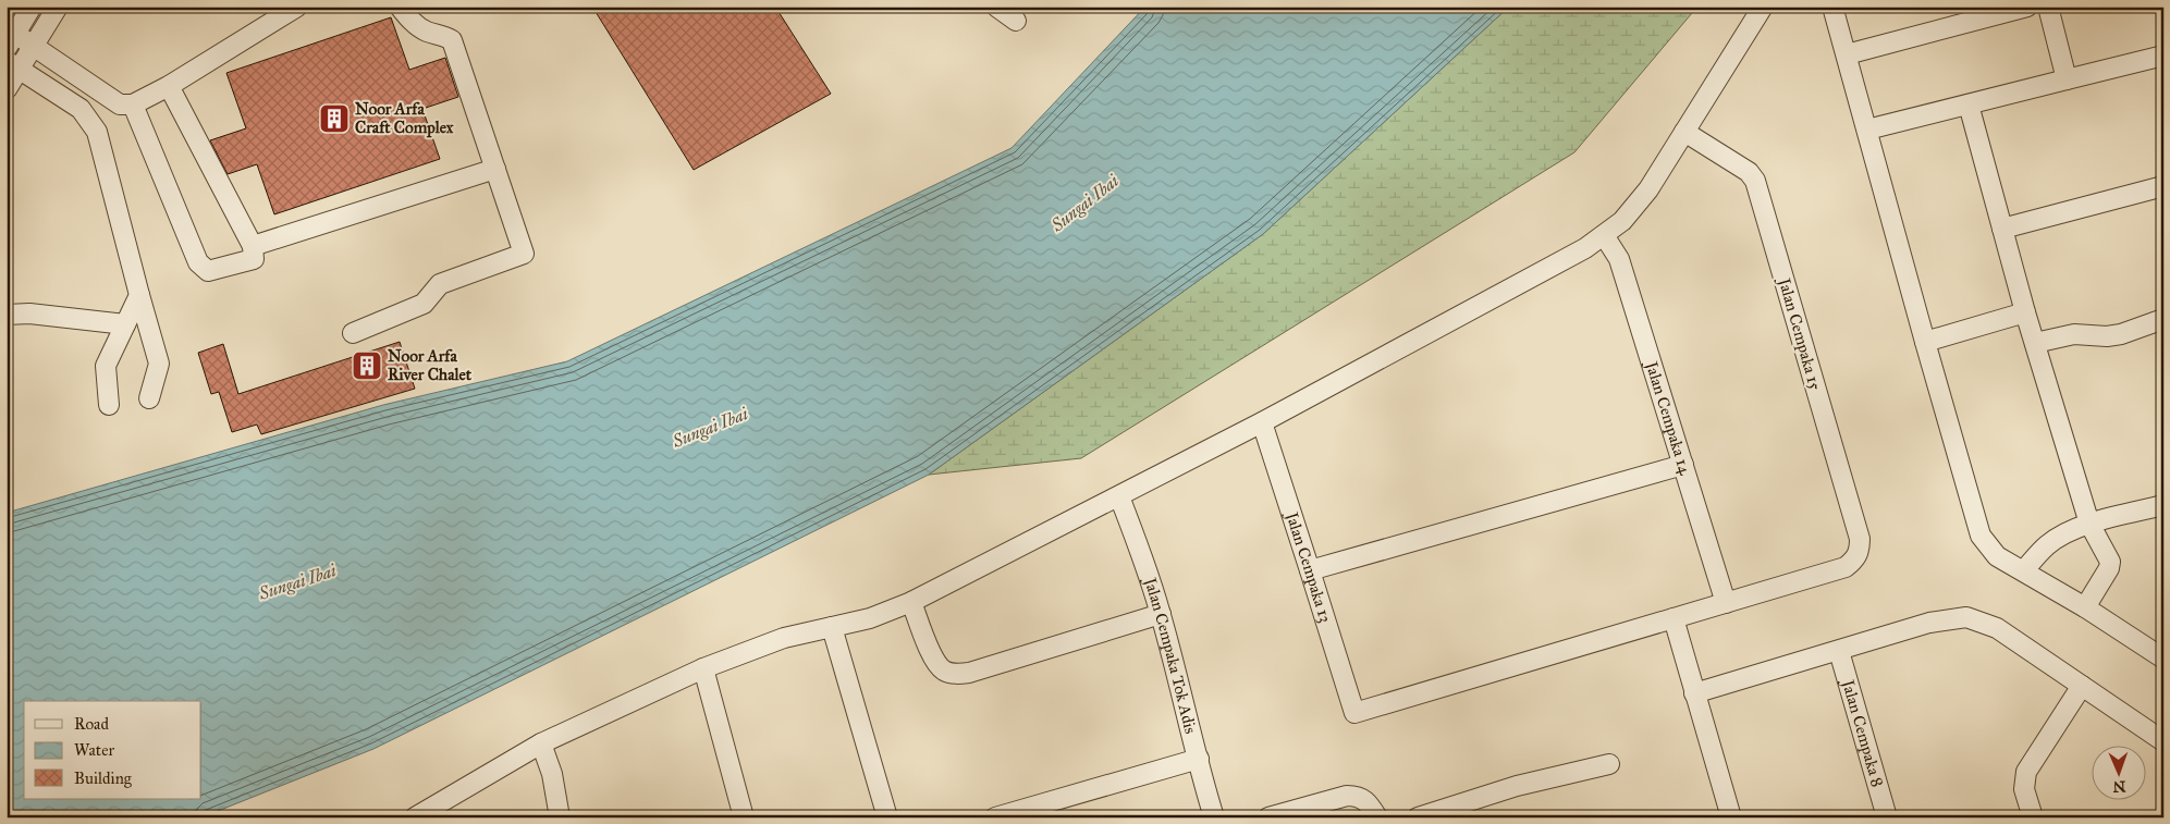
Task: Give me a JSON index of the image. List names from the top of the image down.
{
  "streets": {
    "street": [
      "Jalan Cempaka 15",
      "Jalan Cempaka 14",
      "Jalan Cempaka 13",
      "Jalan Cempaka Tok Adis",
      "Jalan Cempaka 8"
    ]
  },
  "crossings": [
    ["Jalan Cempaka 15", "Jalan Cempaka 14"]
  ],
  "water": ["Sungai Ibai"],
  "places": {
    "building": ["Noor Arfa Craft Complex", "Noor Arfa River Chalet"]
  },
  "legend": ["Road", "Water", "Building"],
  "north": "bottom"
}
